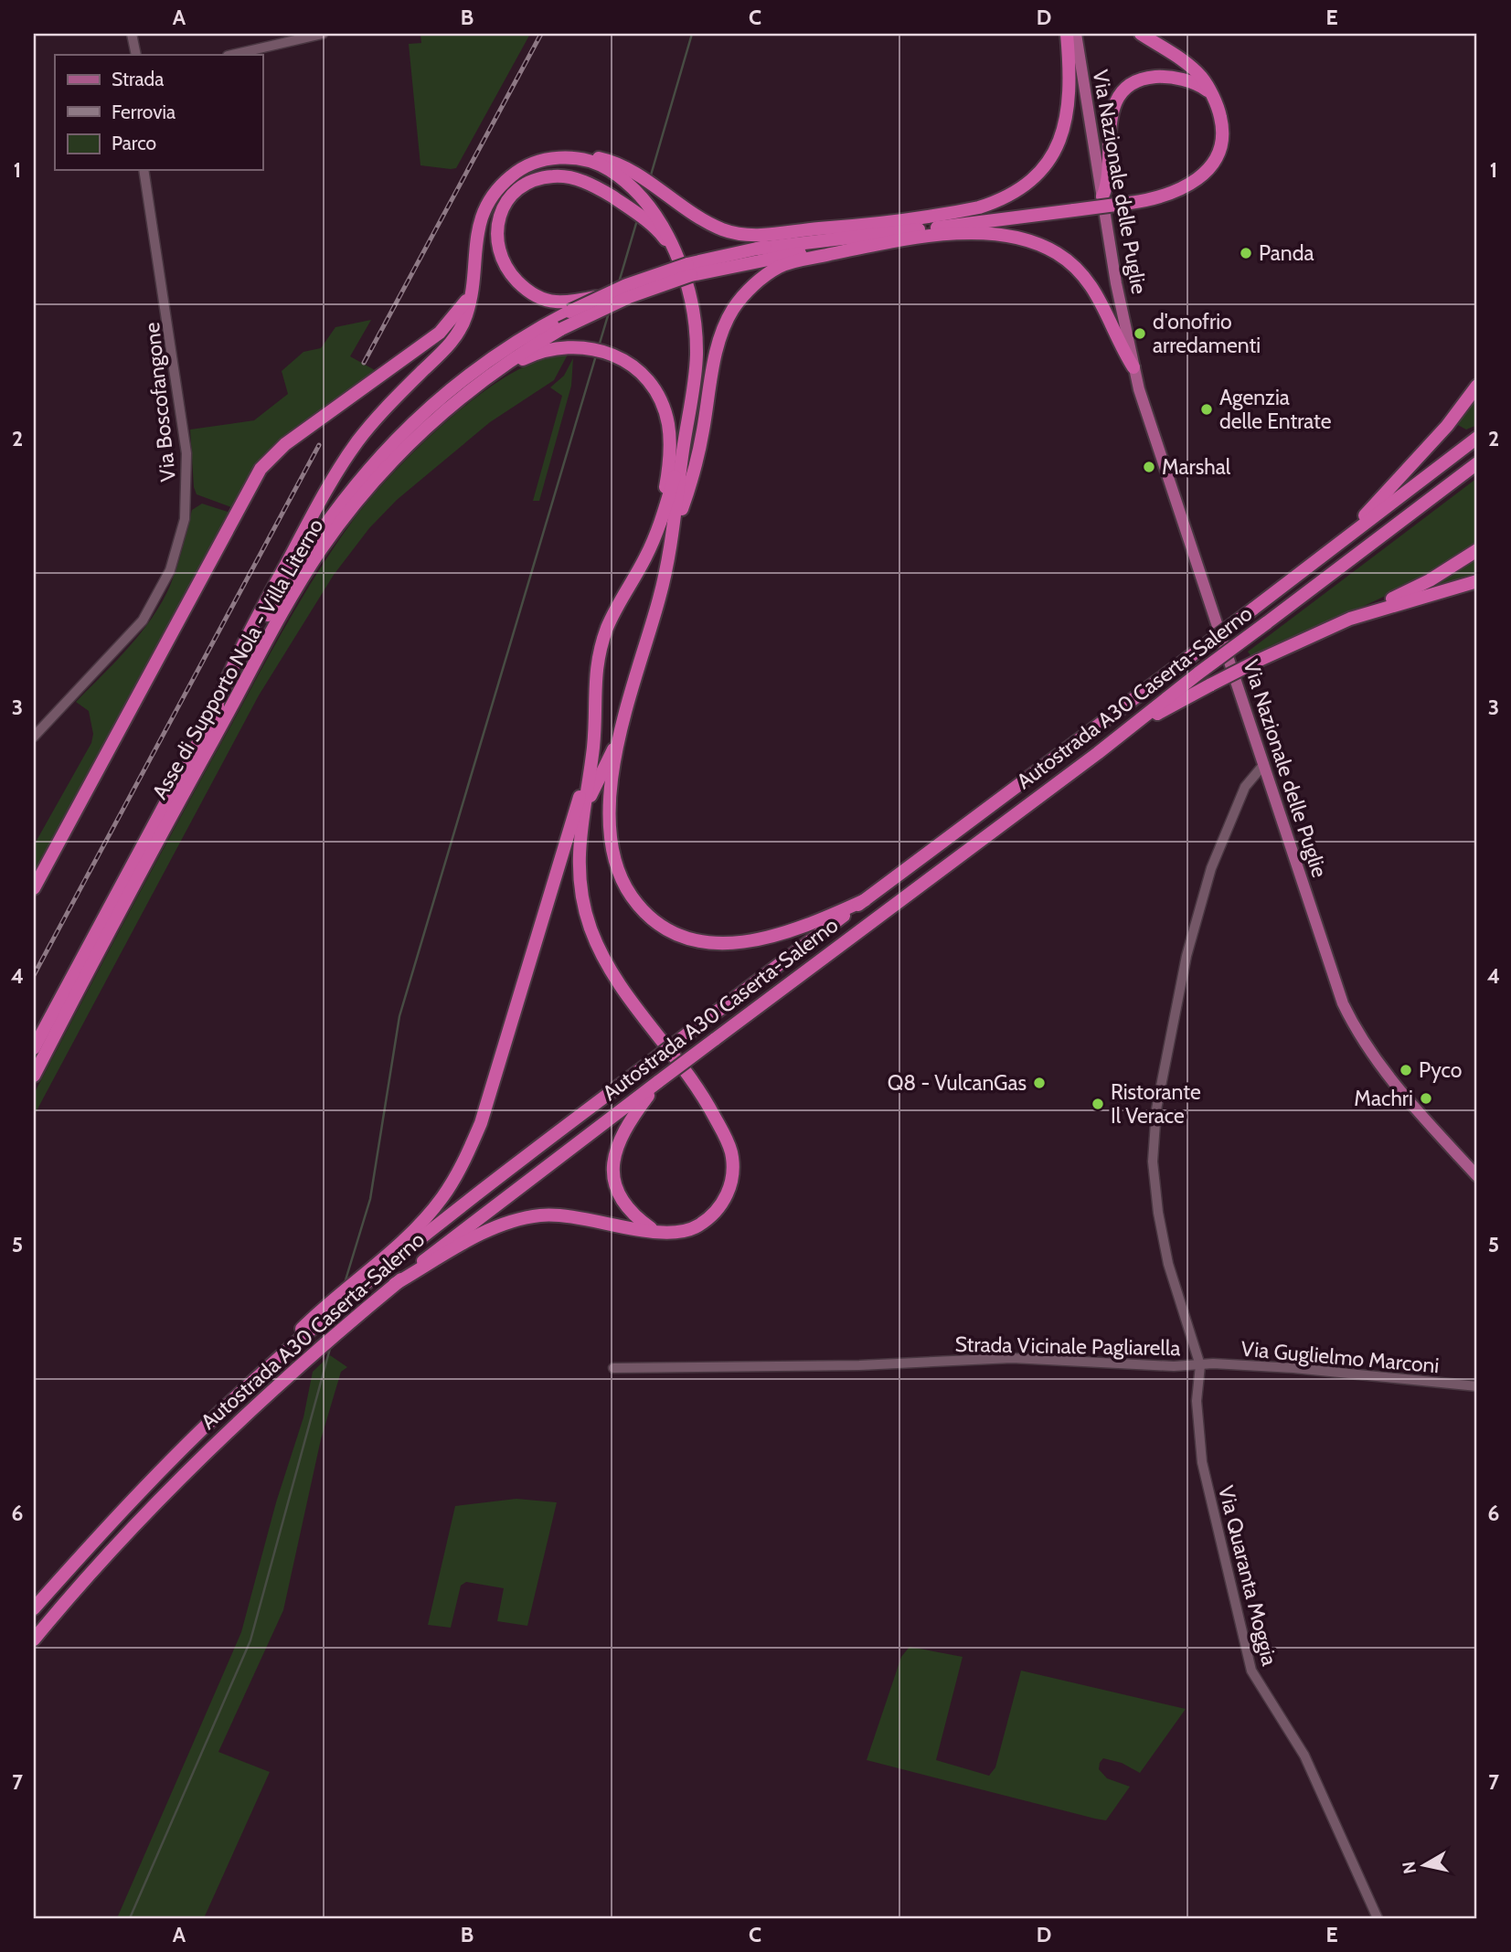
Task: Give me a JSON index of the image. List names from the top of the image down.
{
  "streets": {
    "highway": ["Asse di Supporto Nola - Villa Literno", "Autostrada A30 Caserta-Salerno"],
    "main road": ["Via Nazionale delle Puglie"],
    "street": [
      "Via Boscofangone",
      "Strada Vicinale Pagliarella",
      "Via Guglielmo Marconi",
      "Via Quaranta Moggia"
    ]
  },
  "crossings": [
    ["Via Nazionale delle Puglie", "Strada Vicinale Pagliarella"],
    ["Strada Vicinale Pagliarella", "Via Guglielmo Marconi"],
    ["Strada Vicinale Pagliarella", "Via Quaranta Moggia"],
    ["Via Guglielmo Marconi", "Via Quaranta Moggia"]
  ],
  "places": [
    "Panda",
    "d'onofrio arredamenti",
    "Agenzia delle Entrate",
    "Marshal",
    "Pyco",
    "Q8 - VulcanGas",
    "Machri",
    "Ristorante Il Verace"
  ],
  "legend": ["Strada", "Ferrovia", "Parco"],
  "north": "left",
  "grid": {
    "columns": [
      "A",
      "B",
      "C",
      "D",
      "E"
    ],
    "rows": [
      "1",
      "2",
      "3",
      "4",
      "5",
      "6",
      "7"
    ]
  }
}
